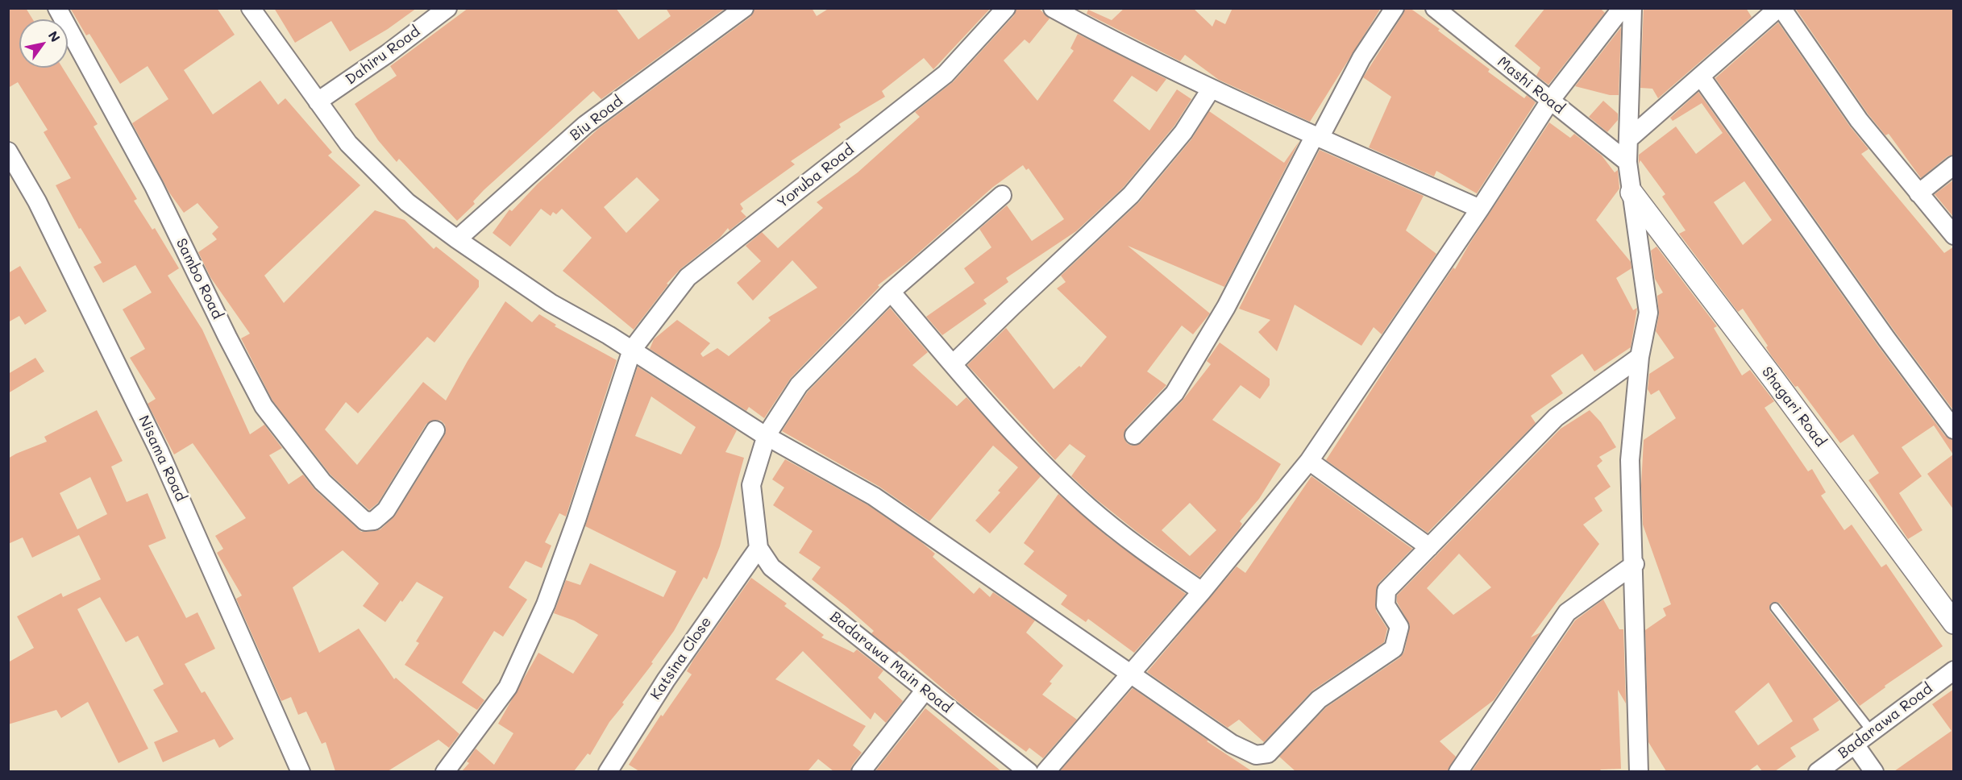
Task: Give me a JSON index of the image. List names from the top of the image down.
{
  "streets": {
    "street": [
      "Dahiru Road",
      "Mashi Road",
      "Biu Road",
      "Yoruba Road",
      "Sambo Road",
      "Shagari Road",
      "Nisama Road",
      "Katsina Close",
      "Badarawa Main Road",
      "Badarawa Road"
    ]
  },
  "crossings": [
    ["Katsina Close", "Badarawa Main Road"]
  ],
  "north": "top right"
}
